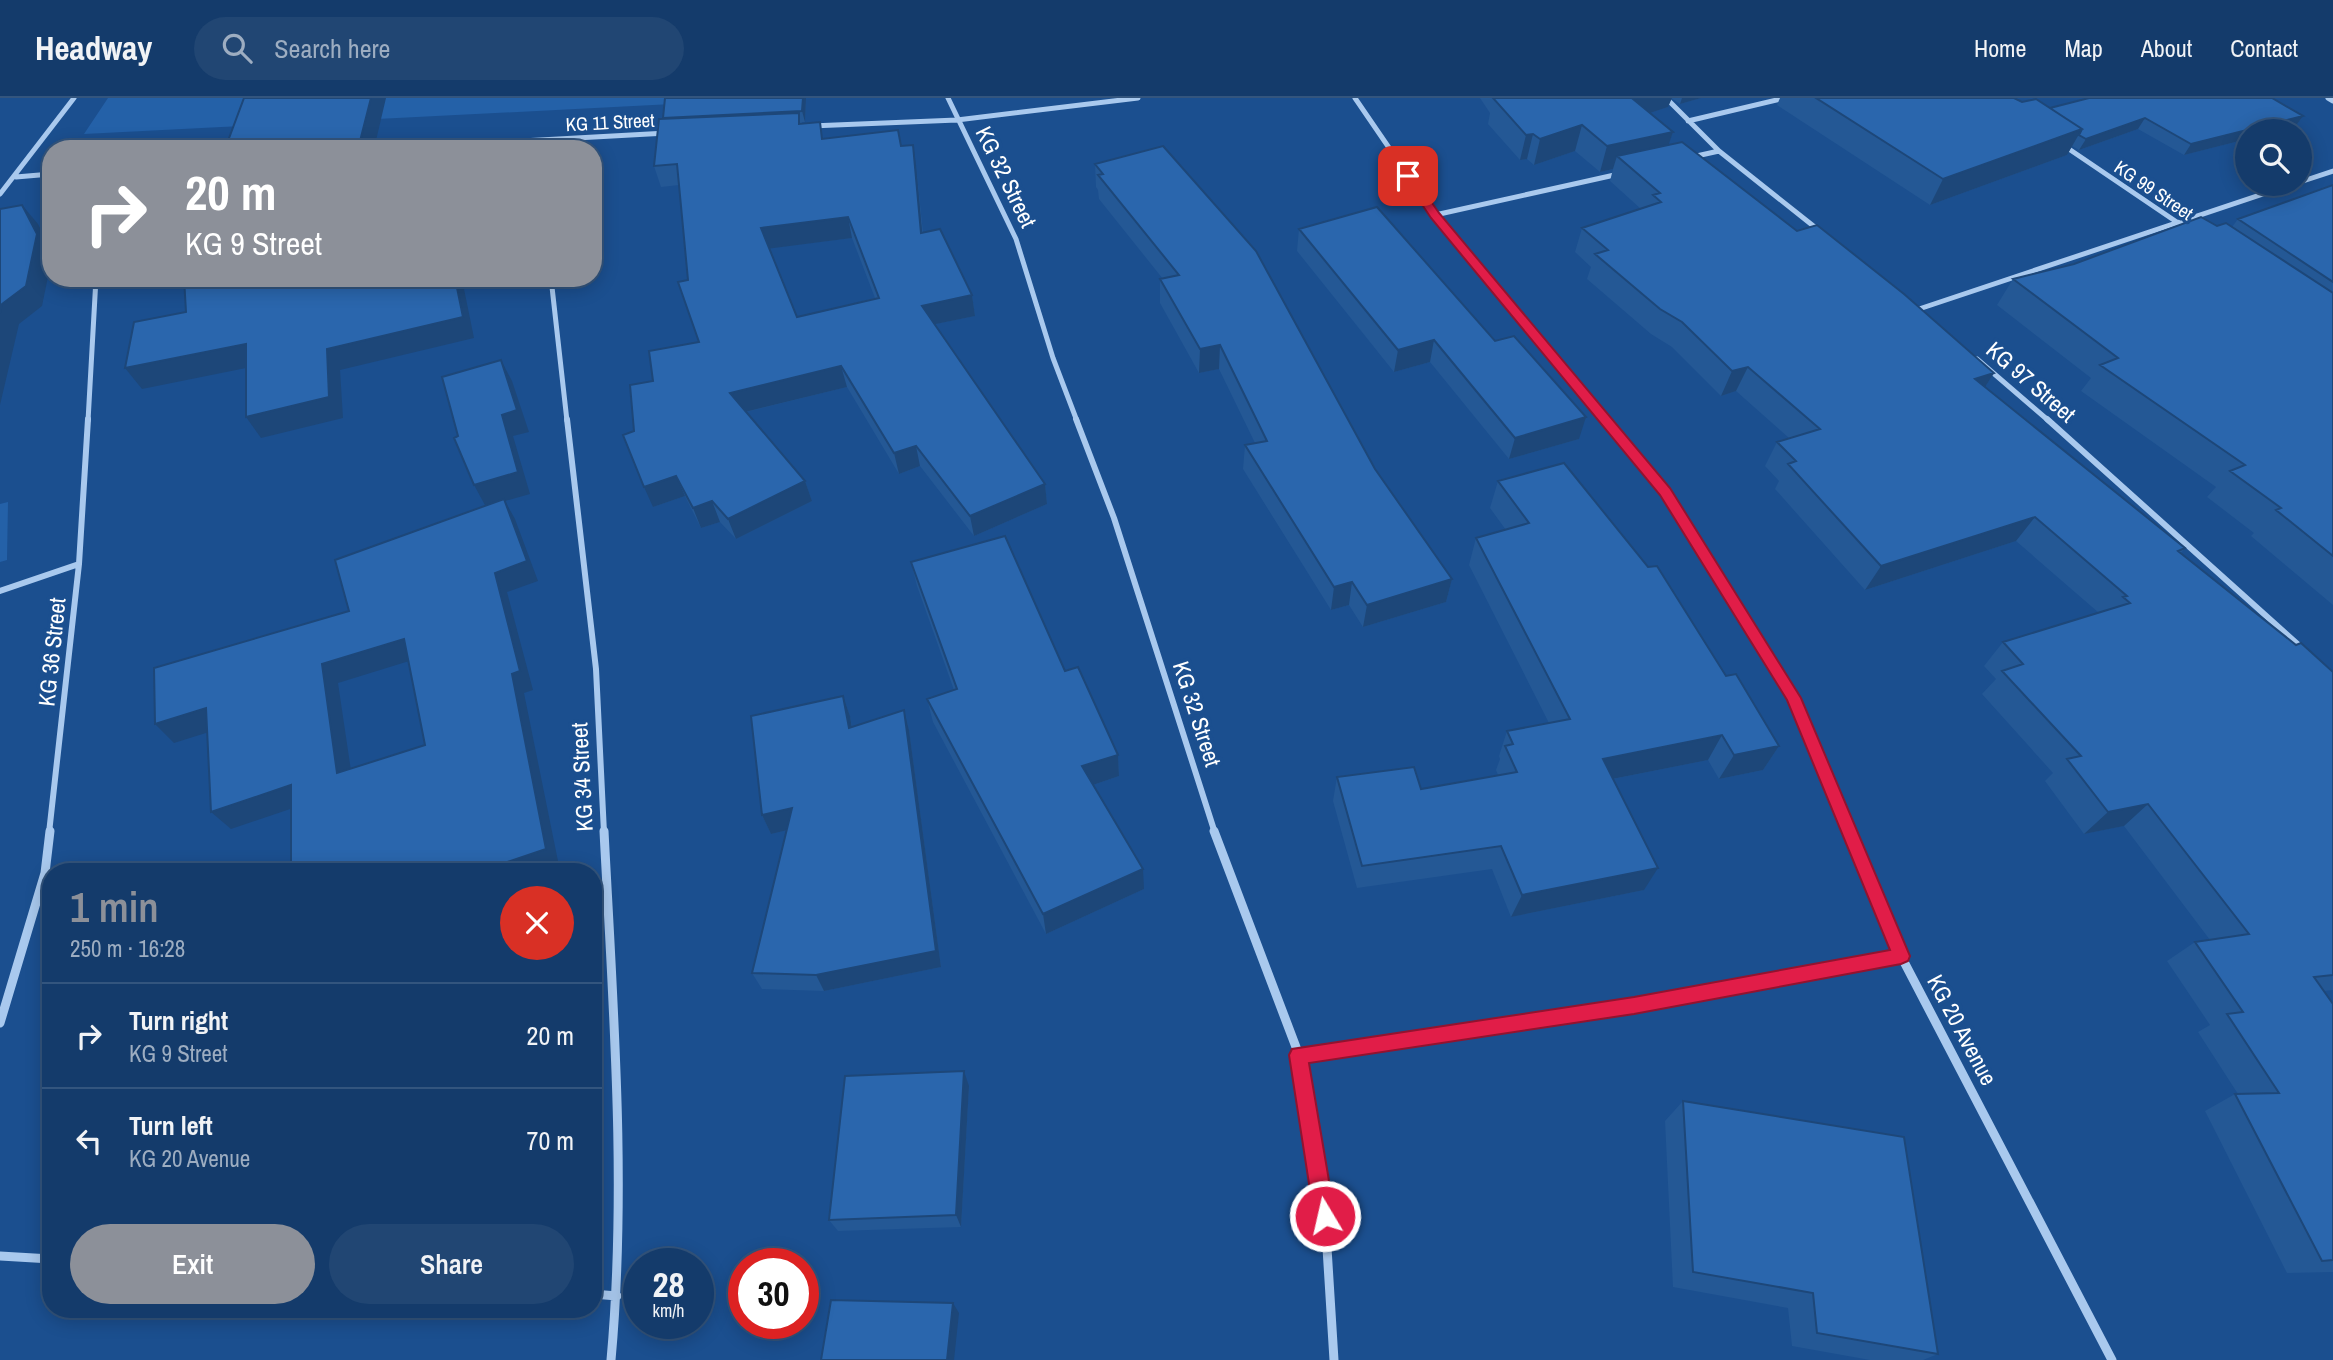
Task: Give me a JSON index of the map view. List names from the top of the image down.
{
  "streets": {
    "street": [
      "KG 11 Street",
      "KG 32 Street",
      "KG 99 Street",
      "KG 97 Street",
      "KG 36 Street",
      "KG 34 Street",
      "KG 20 Avenue"
    ]
  },
  "page": {
    "header": "Headway",
    "search": "Search here",
    "nav": [
      "Home",
      "Map",
      "About",
      "Contact"
    ],
    "turn": ["20 m", "KG 9 Street"],
    "heading": ["1 min", "250 m · 16:28"],
    "list": [
      {
        "name": "Turn right",
        "note": "KG 9 Street",
        "value": "20 m"
      },
      {
        "name": "Turn left",
        "note": "KG 20 Avenue",
        "value": "70 m"
      }
    ],
    "buttons": ["Exit", "Share"],
    "speed": "28 km/h",
    "limit": "30"
  }
}
